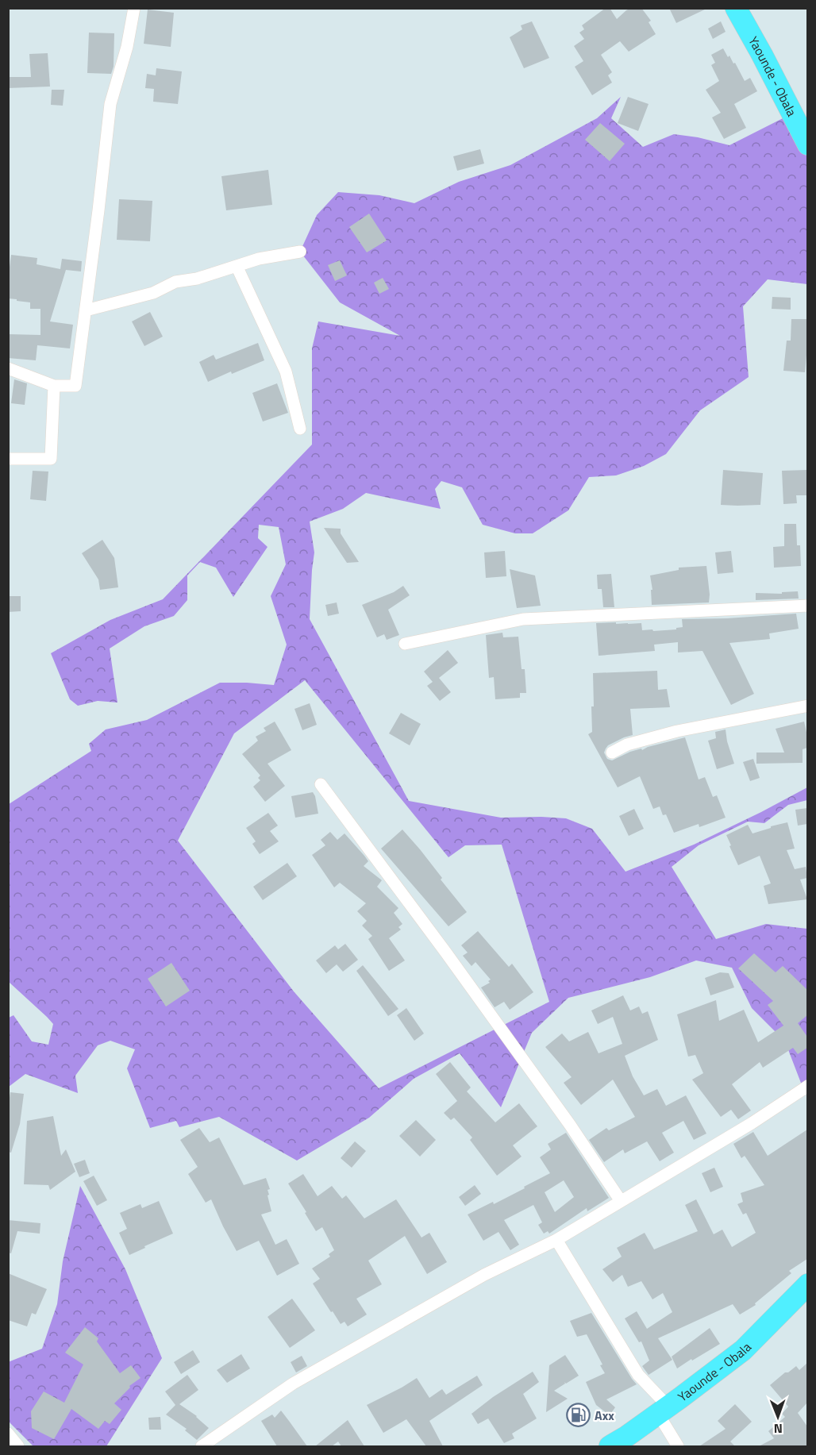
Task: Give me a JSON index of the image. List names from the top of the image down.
{
  "streets": {
    "highway": ["Yaounde - Obala"]
  },
  "places": {
    "fuel station": ["Axx"]
  },
  "north": "bottom"
}
